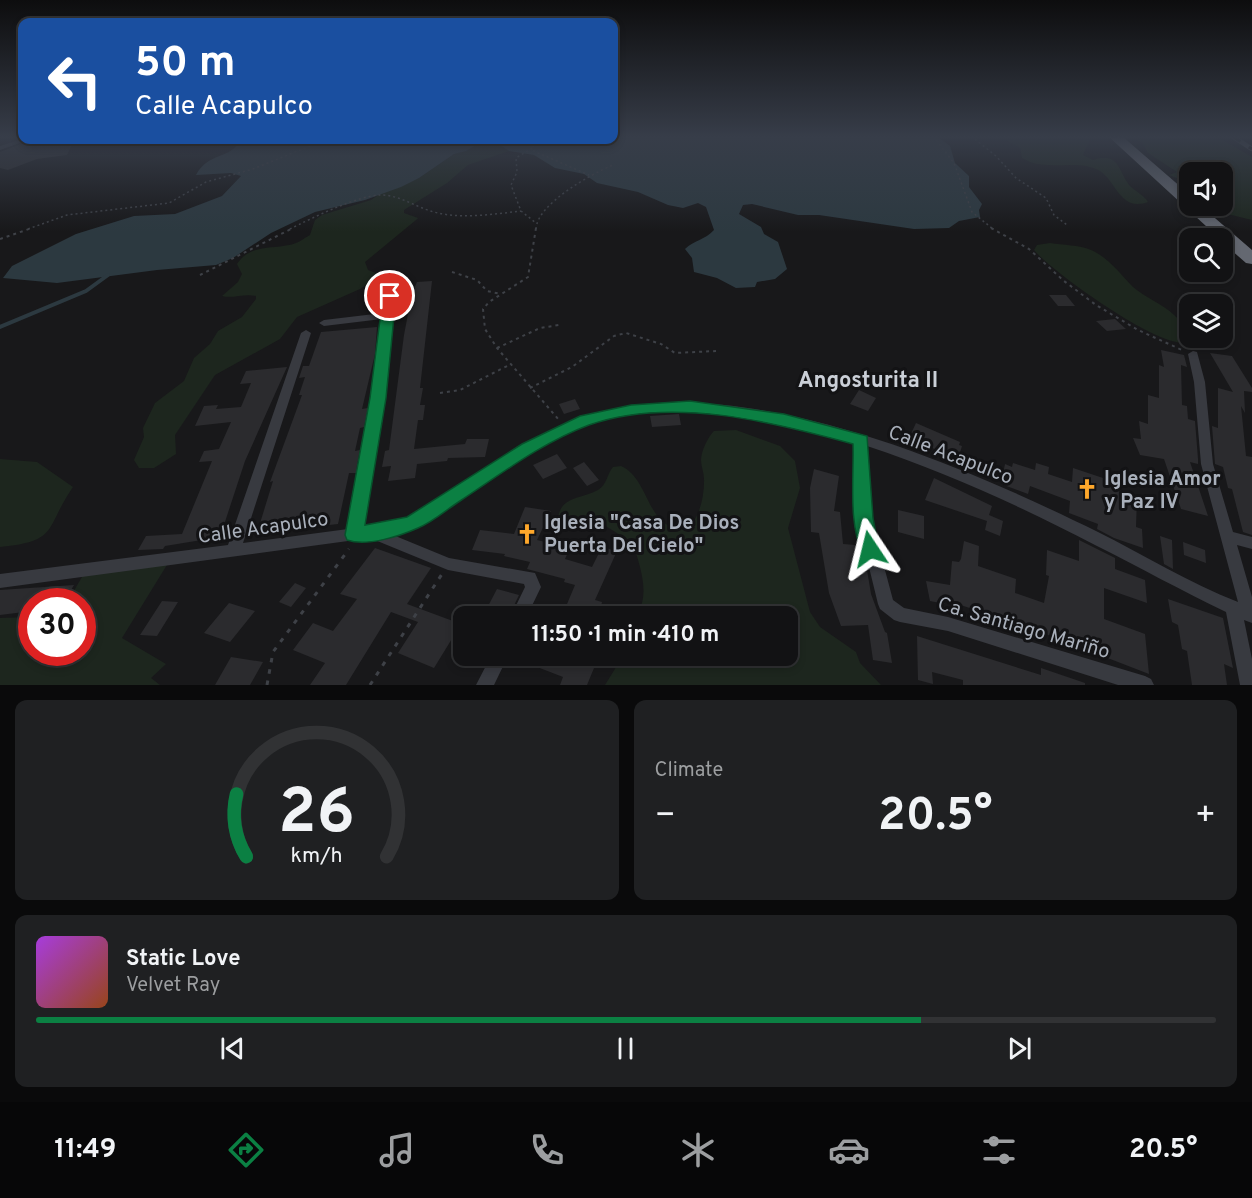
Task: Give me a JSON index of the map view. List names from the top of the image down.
{
  "streets": {
    "street": ["Calle Acapulco", "Ca. Santiago Mariño"]
  },
  "crossings": [
    ["Calle Acapulco", "Ca. Santiago Mariño"]
  ],
  "districts": ["Angosturita II"],
  "places": {
    "church": ["Iglesia Amor y Paz IV", "Iglesia \"Casa De Dios Puerta Del Cielo\""]
  },
  "page": {
    "turn": ["50 m", "Calle Acapulco"],
    "limit": "30",
    "trip": "11:50 · 1 min · 410 m",
    "tile": "Climate",
    "heat": ["−", "20.5°", "+"],
    "song": ["Static Love", "Velvet Ray"],
    "tabs": ["11:49", "20.5°"],
    "gauge": ["26", "km/h"]
  }
}
